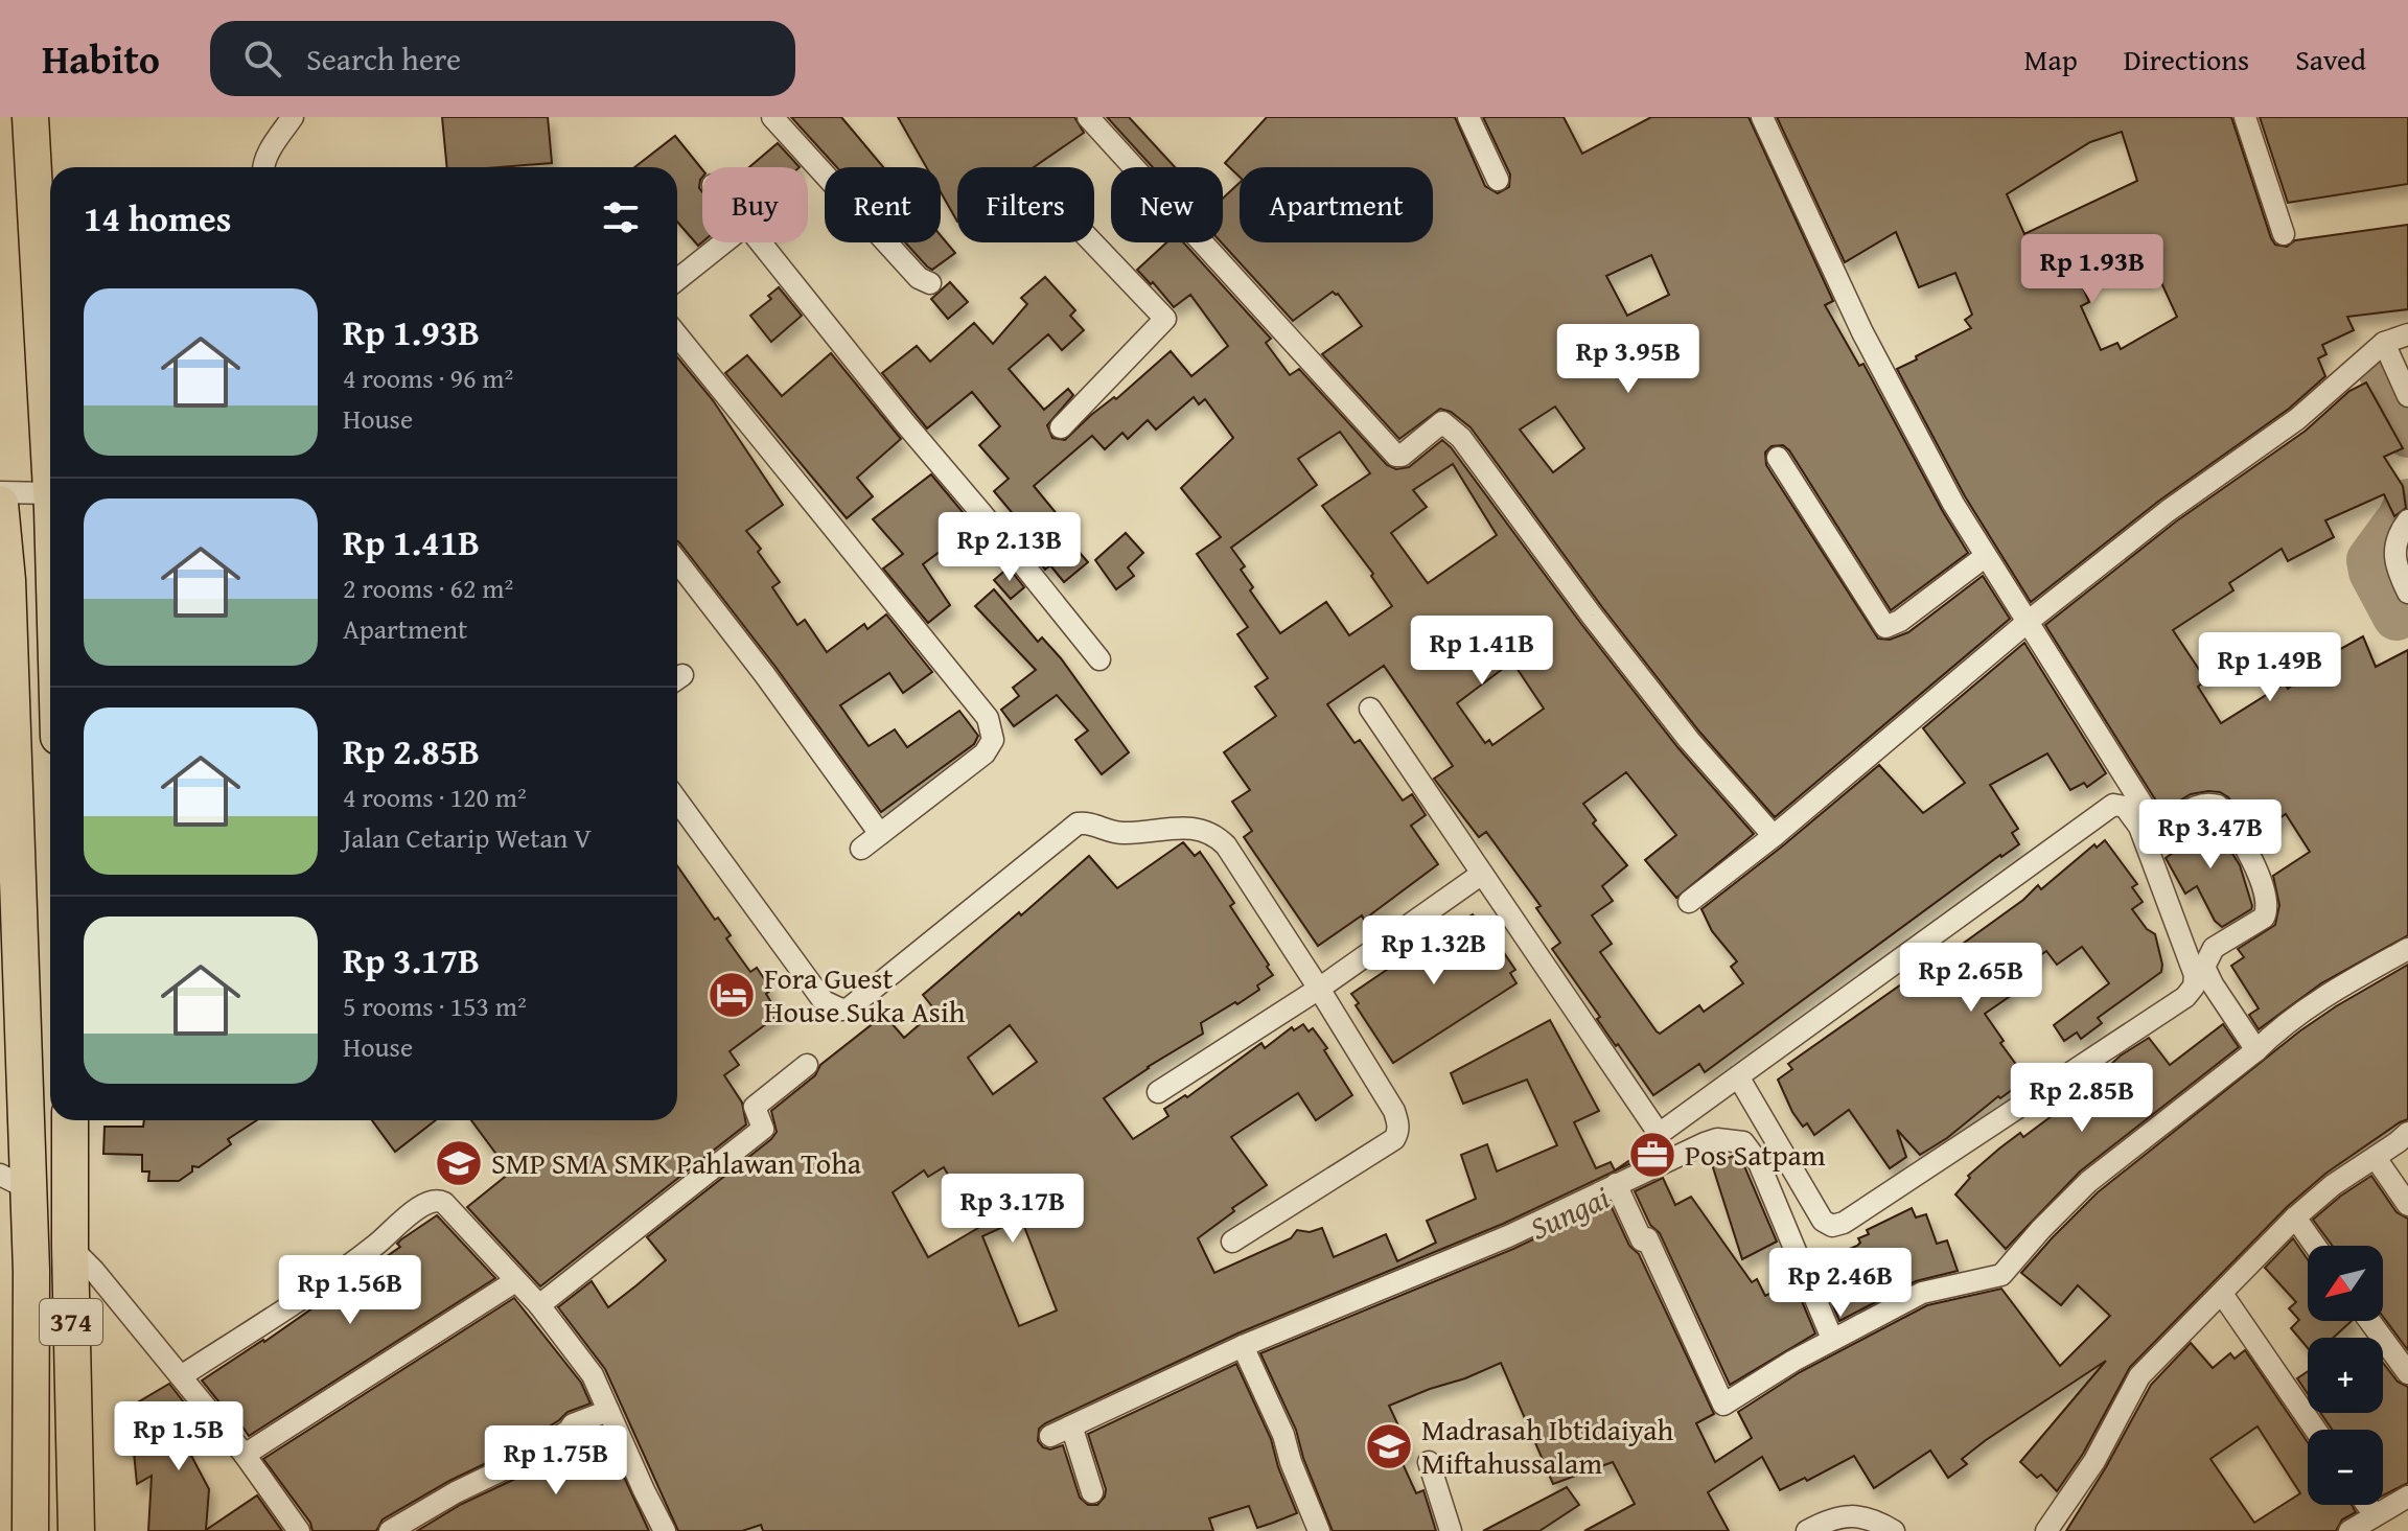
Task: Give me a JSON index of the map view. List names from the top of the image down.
{
  "streets": {
    "main road": ["374"]
  },
  "water": ["Sungai"],
  "places": {
    "hotel": ["Fora Guest House Suka Asih"],
    "office": ["Pos Satpam"],
    "school or university": ["SMP SMA SMK Pahlawan Toha", "Madrasah Ibtidaiyah Miftahussalam"]
  },
  "north": "bottom left",
  "page": {
    "header": "Habito",
    "search": "Search here",
    "nav": ["Map", "Directions", "Saved"],
    "chip": [
      "Buy",
      "Rent",
      "Filters",
      "New",
      "Apartment"
    ],
    "heading": "14 homes",
    "price": [
      "Rp 1.93B",
      "Rp 3.95B",
      "Rp 2.13B",
      "Rp 1.41B",
      "Rp 1.49B",
      "Rp 3.47B",
      "Rp 1.32B",
      "Rp 2.65B",
      "Rp 2.85B",
      "Rp 3.17B",
      "Rp 2.46B",
      "Rp 1.56B",
      "Rp 1.5B",
      "Rp 1.75B"
    ],
    "list": [
      {
        "name": "Rp 1.93B",
        "note": "4 rooms · 96 m² · House"
      },
      {
        "name": "Rp 1.41B",
        "note": "2 rooms · 62 m² · Apartment"
      },
      {
        "name": "Rp 2.85B",
        "note": "4 rooms · 120 m² · Jalan Cetarip Wetan V"
      },
      {
        "name": "Rp 3.17B",
        "note": "5 rooms · 153 m² · House"
      }
    ],
    "map_buttons": ["+", "−"]
  }
}
